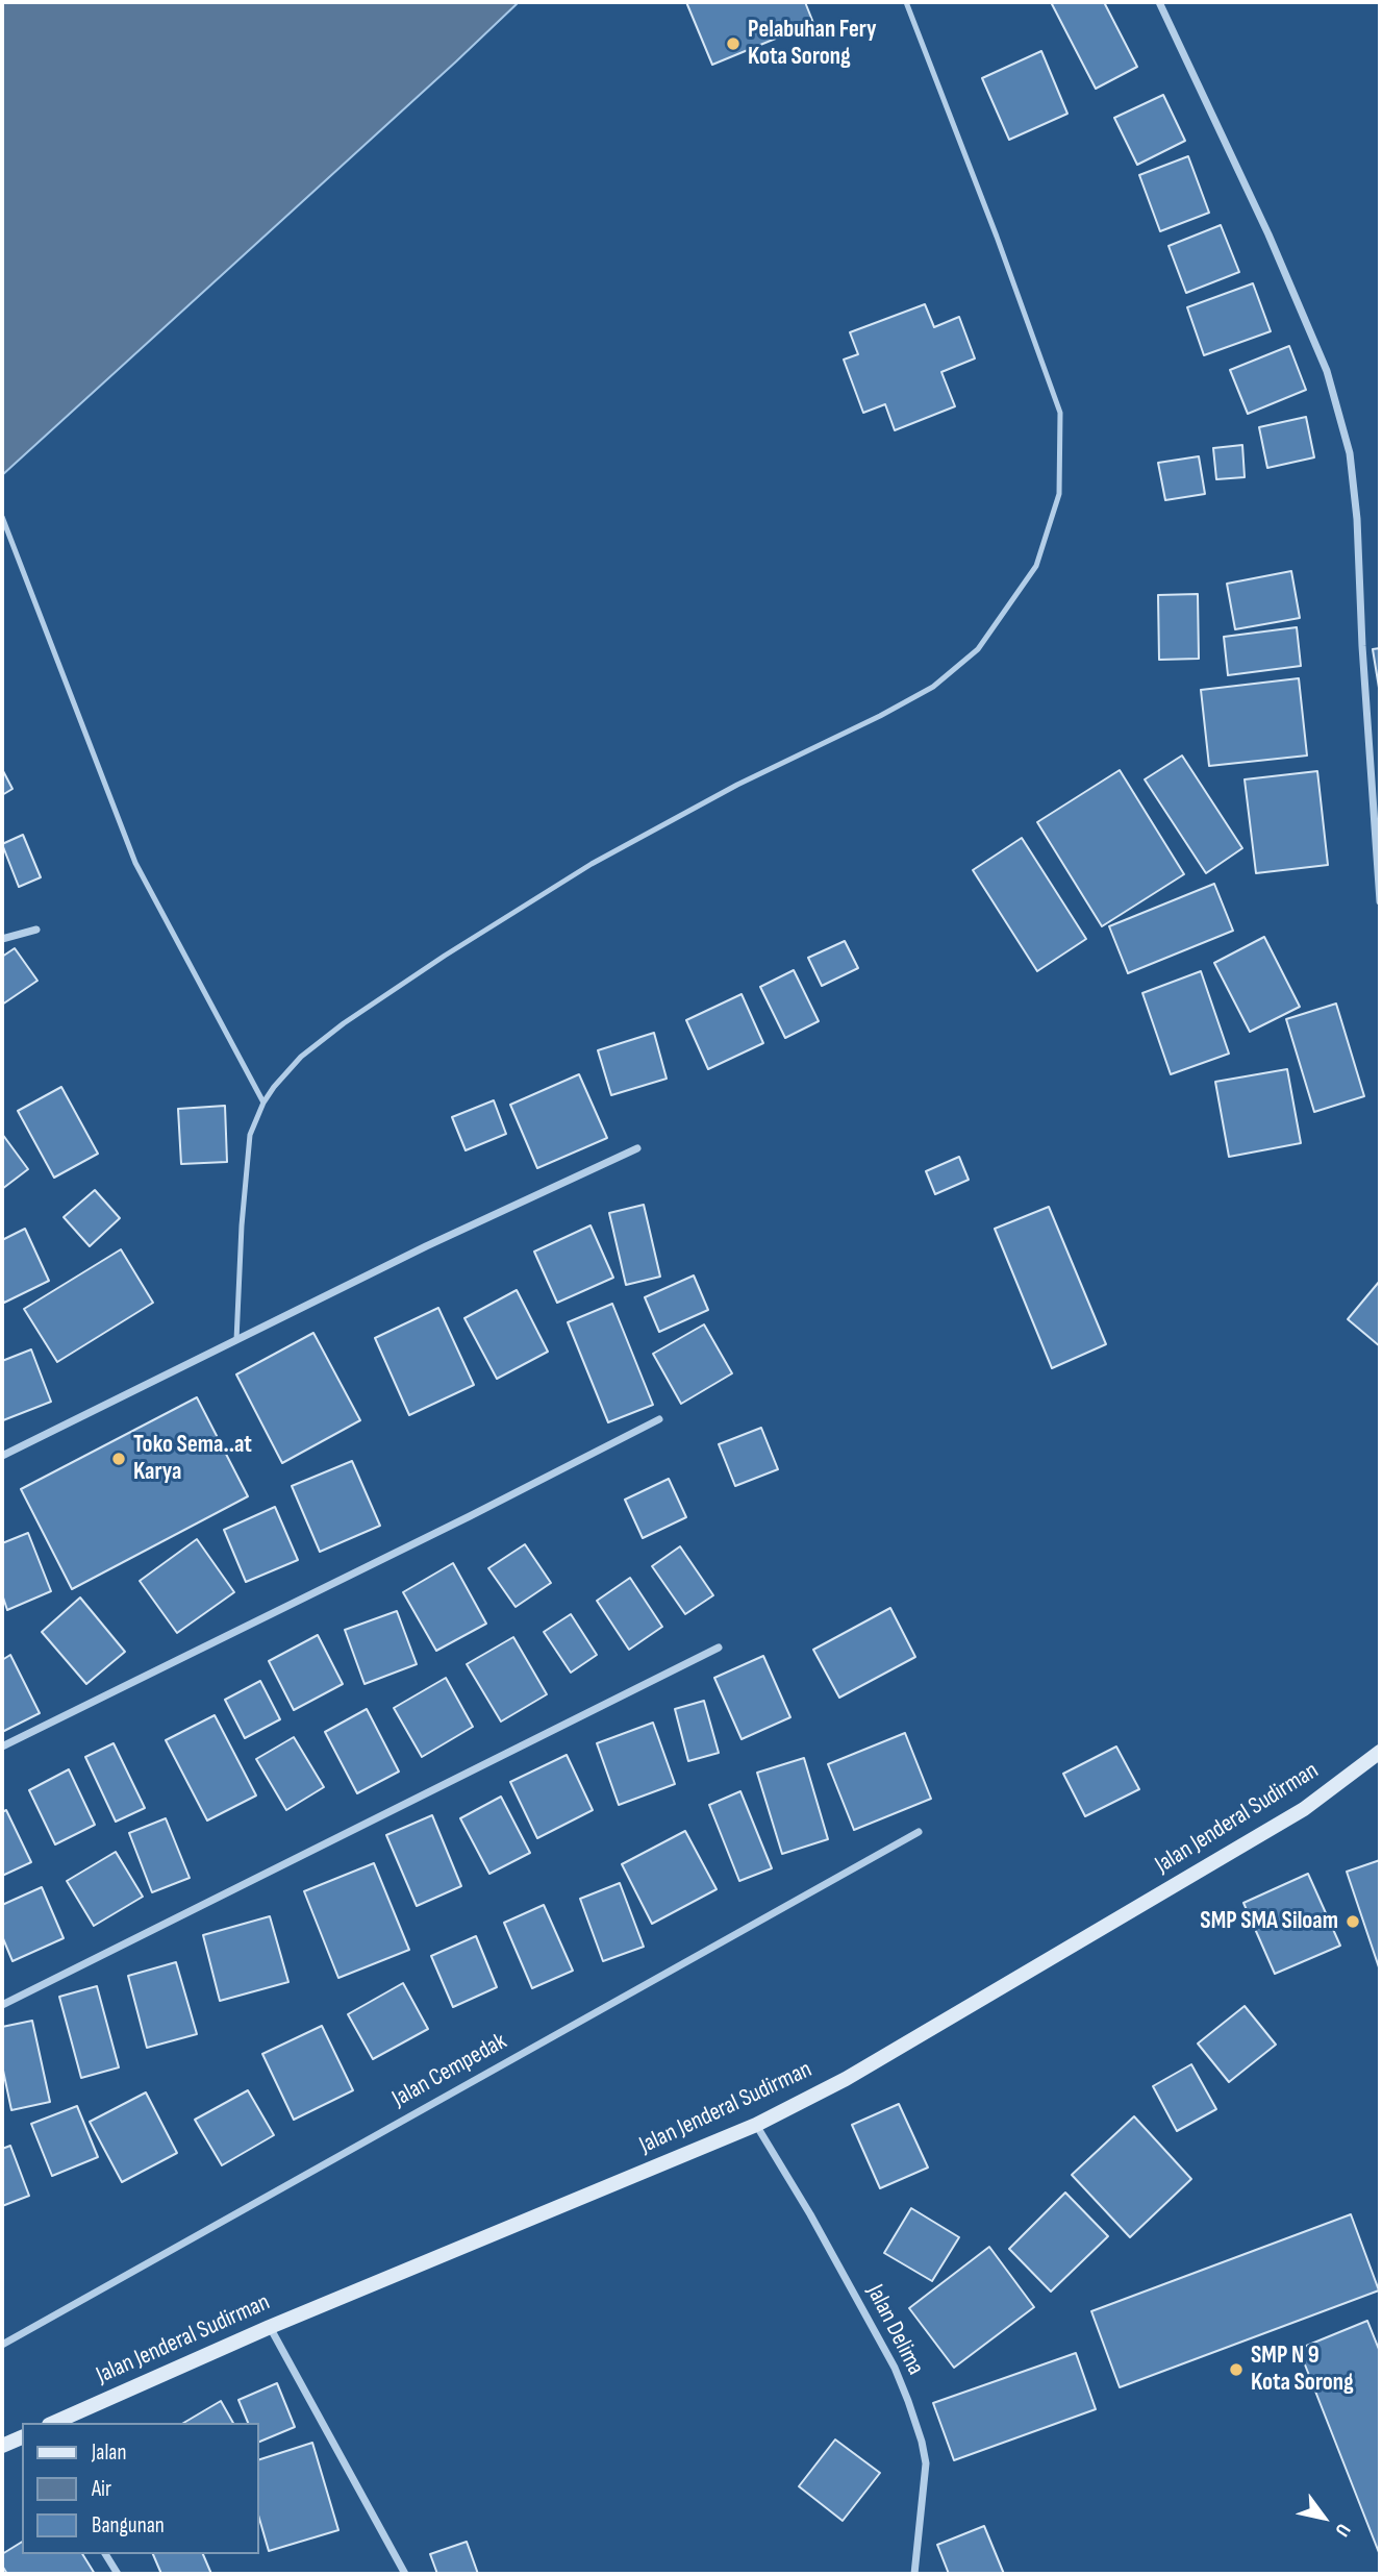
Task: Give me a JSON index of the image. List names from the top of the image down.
{
  "streets": {
    "main road": ["Jalan Jenderal Sudirman"],
    "street": ["Jalan Cempedak", "Jalan Delima"]
  },
  "crossings": [
    ["Jalan Jenderal Sudirman", "Jalan Delima"]
  ],
  "places": [
    "Pelabuhan Fery Kota Sorong",
    "Toko Sema..at Karya",
    "SMP SMA Siloam",
    "SMP N 9 Kota Sorong"
  ],
  "legend": ["Jalan", "Air", "Bangunan"],
  "north": "bottom right"
}
